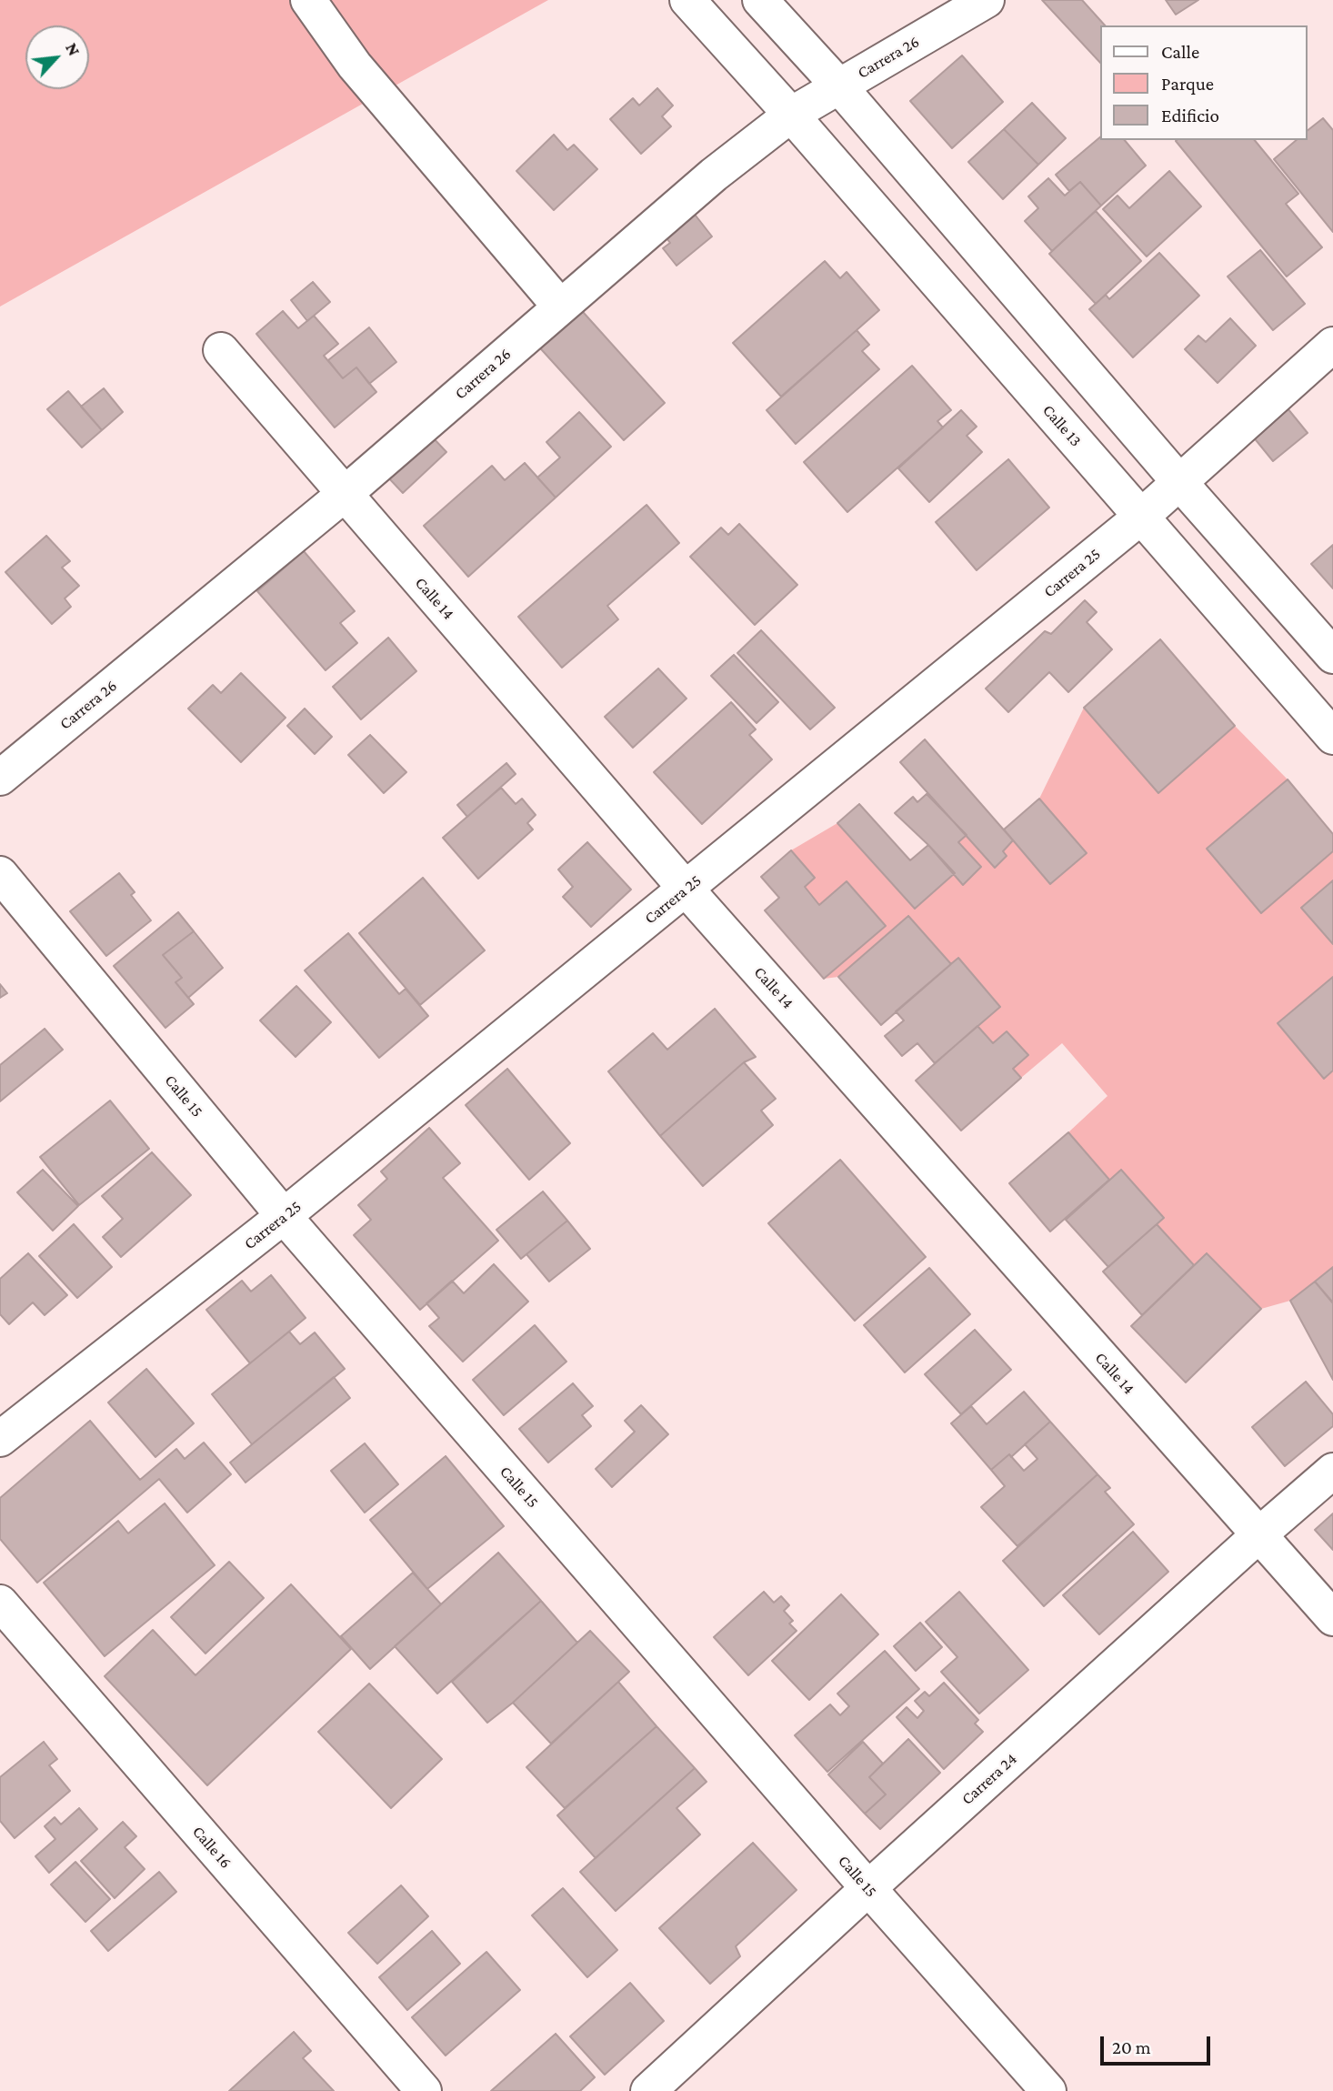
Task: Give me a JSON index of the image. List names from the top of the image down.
{
  "streets": {
    "street": [
      "Carrera 26",
      "Calle 13",
      "Carrera 25",
      "Calle 14",
      "Calle 15",
      "Carrera 24",
      "Calle 16"
    ]
  },
  "crossings": [
    ["Carrera 26", "Calle 13"],
    ["Carrera 26", "Calle 14"],
    ["Calle 13", "Carrera 25"],
    ["Carrera 25", "Calle 14"],
    ["Carrera 25", "Calle 15"],
    ["Calle 14", "Carrera 24"],
    ["Calle 15", "Carrera 24"]
  ],
  "legend": ["Calle", "Parque", "Edificio"],
  "scale_bar": "20 m",
  "north": "top right"
}
